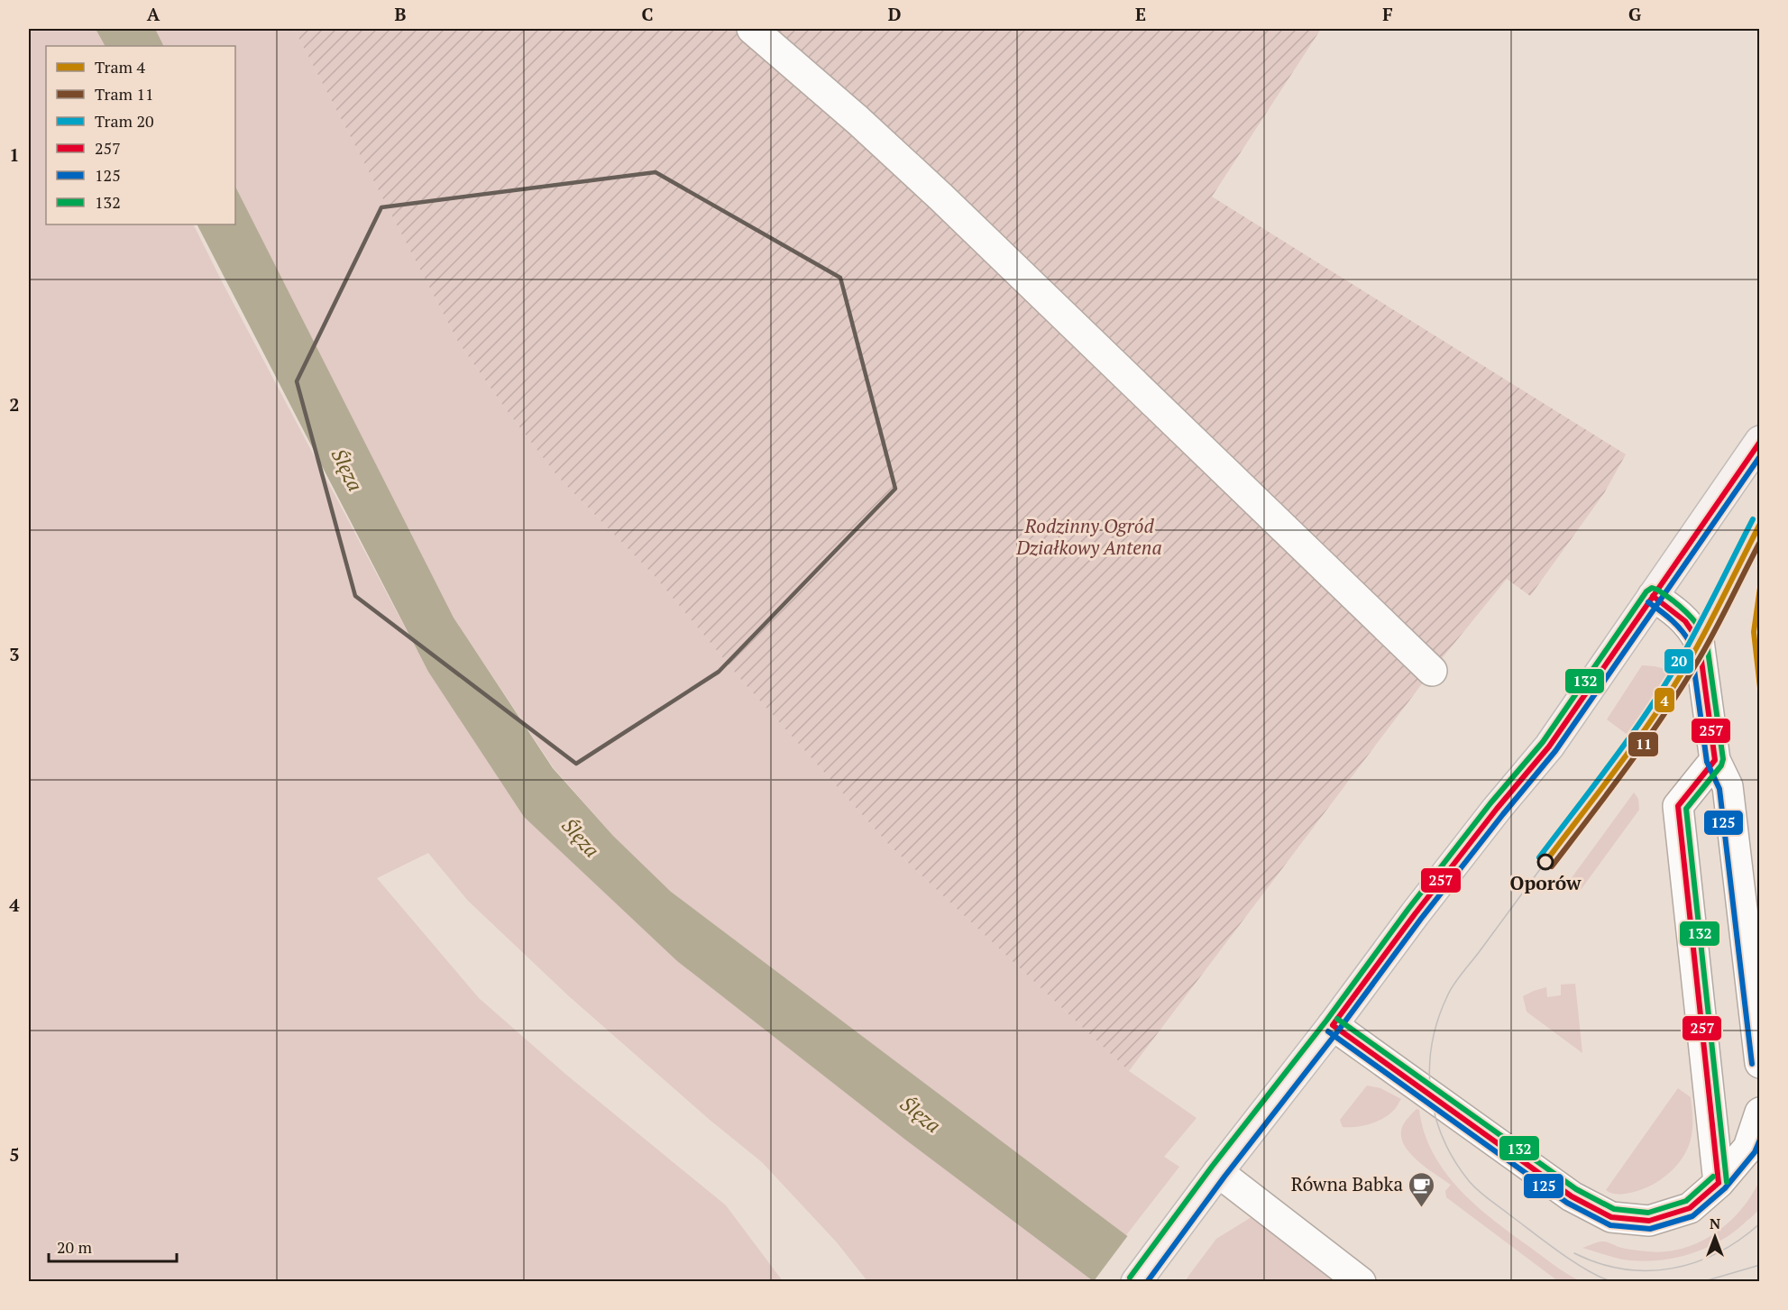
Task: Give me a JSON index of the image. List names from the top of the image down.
{
  "water": ["Ślęza"],
  "parks": ["Rodzinny Ogród Działkowy Antena"],
  "places": {
    "other": ["Oporów"],
    "cafe": ["Równa Babka"]
  },
  "lines": [
    "transit line 257",
    "transit line 125",
    "tram line 20",
    "tram line 4",
    "tram line 11",
    "transit line 132"
  ],
  "legend": [
    "Tram 4",
    "Tram 11",
    "Tram 20",
    "257",
    "125",
    "132"
  ],
  "scale_bar": "20 m",
  "north": "top",
  "grid": {
    "columns": [
      "A",
      "B",
      "C",
      "D",
      "E",
      "F",
      "G"
    ],
    "rows": [
      "1",
      "2",
      "3",
      "4",
      "5"
    ]
  }
}
